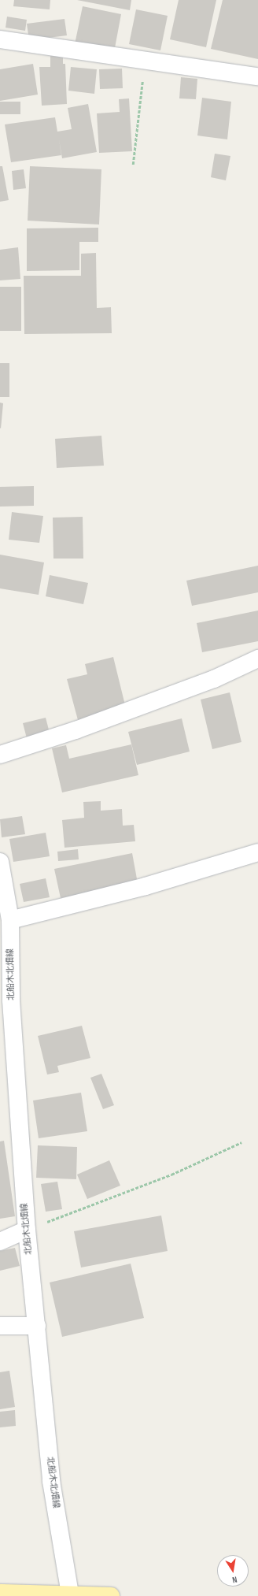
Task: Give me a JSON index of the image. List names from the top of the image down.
{
  "streets": {
    "street": ["北船木北畑線"]
  },
  "north": "bottom"
}
